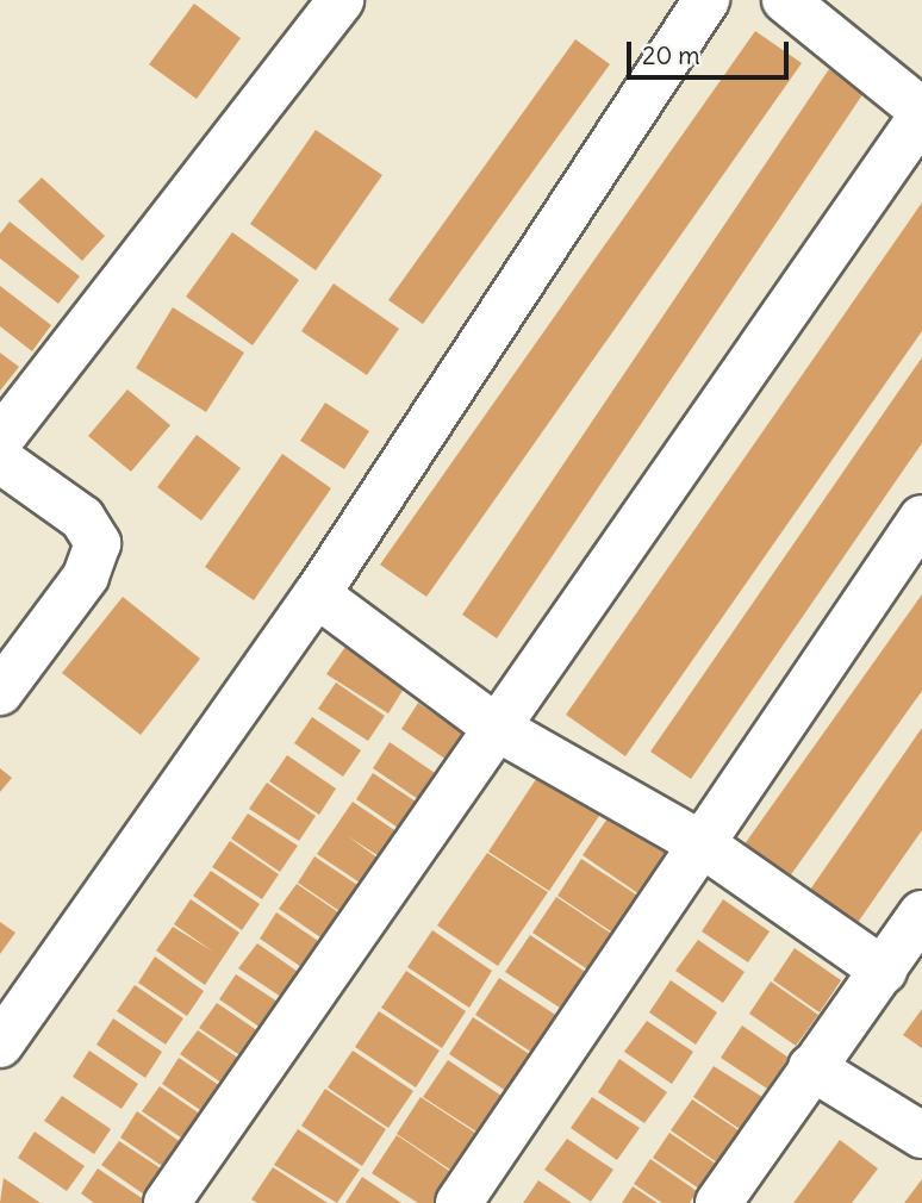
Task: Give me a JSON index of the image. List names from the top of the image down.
{
  "scale_bar": "20 m"
}
